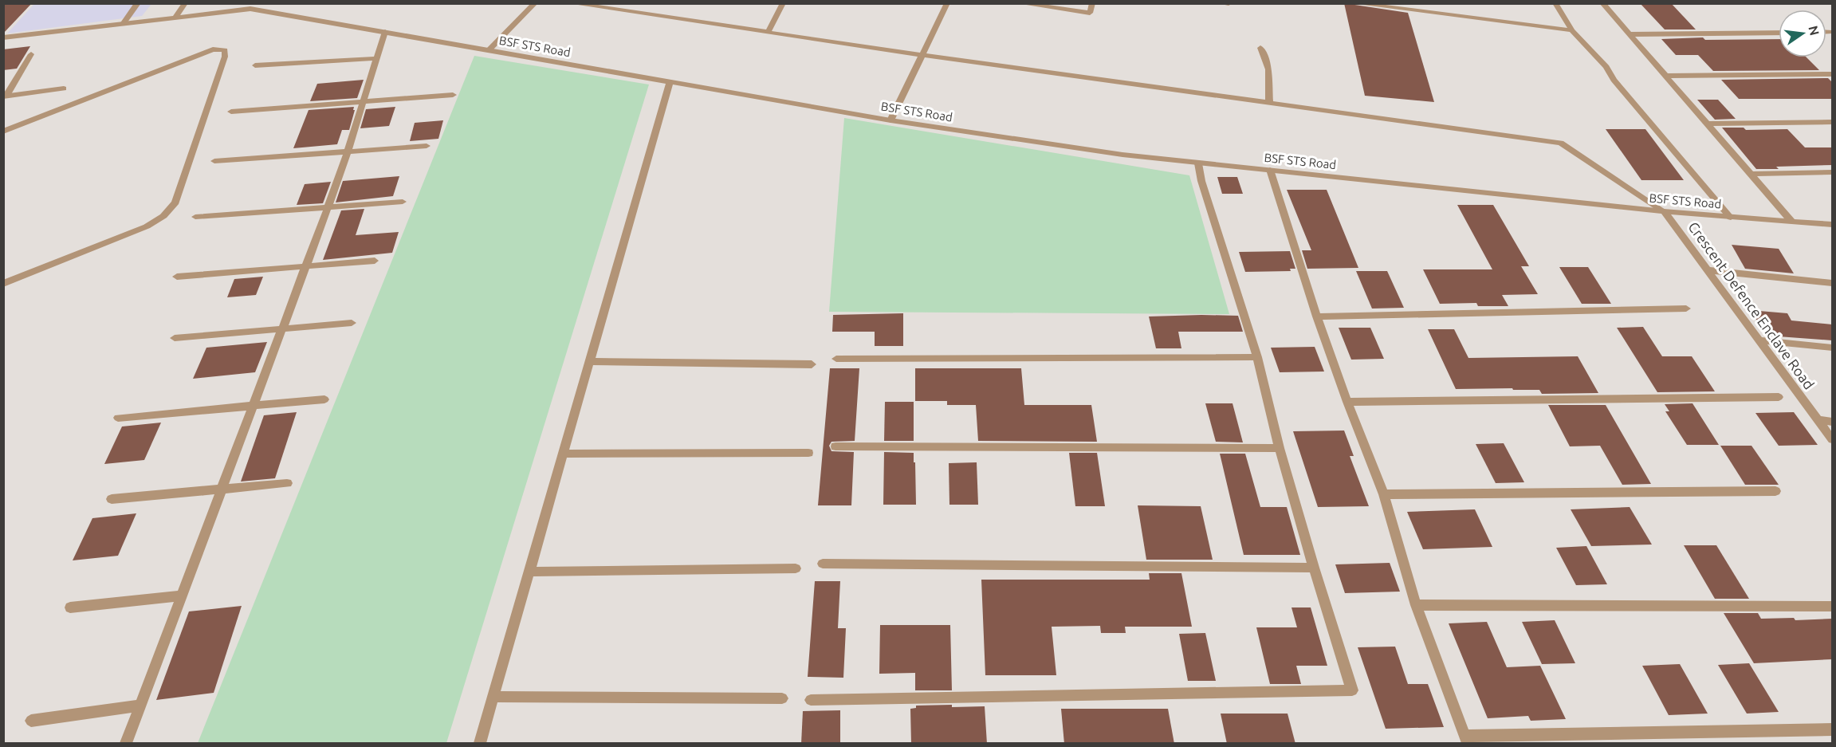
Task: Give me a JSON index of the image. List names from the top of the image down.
{
  "streets": {
    "street": ["BSF STS Road", "Crescent Defence Enclave Road"]
  },
  "crossings": [
    ["BSF STS Road", "Crescent Defence Enclave Road"]
  ],
  "north": "right"
}
